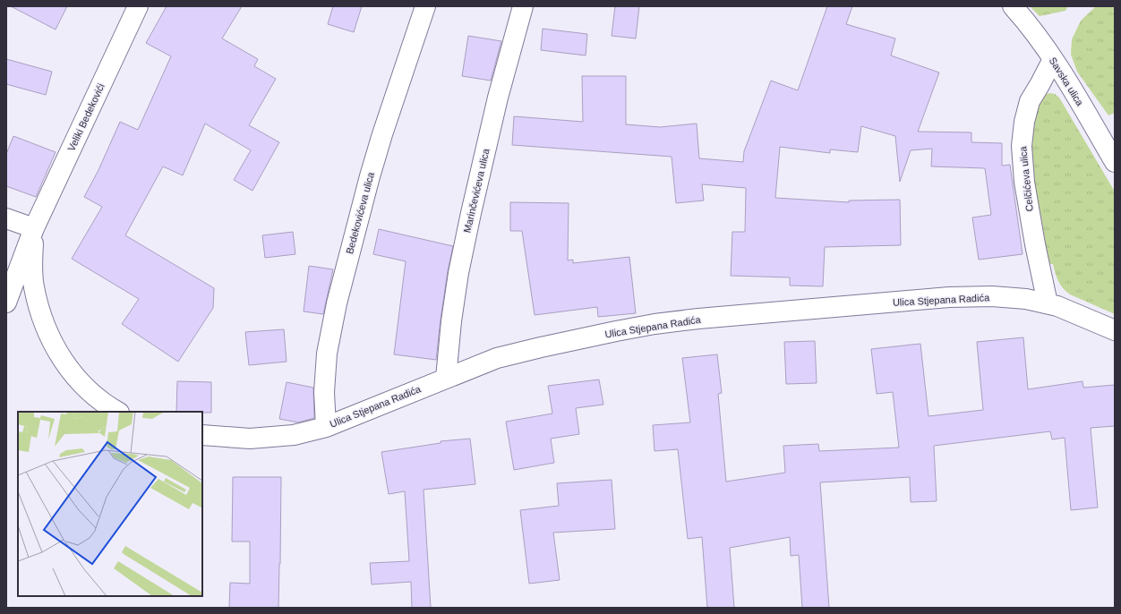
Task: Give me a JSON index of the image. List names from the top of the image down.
{
  "streets": {
    "street": [
      "Savska ulica",
      "Veliki Bedekovići",
      "Celčićeva ulica",
      "Marinčevićeva ulica",
      "Bedekovićeva ulica",
      "Ulica Stjepana Radića"
    ]
  },
  "crossings": [
    ["Savska ulica", "Celčićeva ulica"],
    ["Celčićeva ulica", "Ulica Stjepana Radića"],
    ["Marinčevićeva ulica", "Ulica Stjepana Radića"],
    ["Bedekovićeva ulica", "Ulica Stjepana Radića"]
  ]
}
